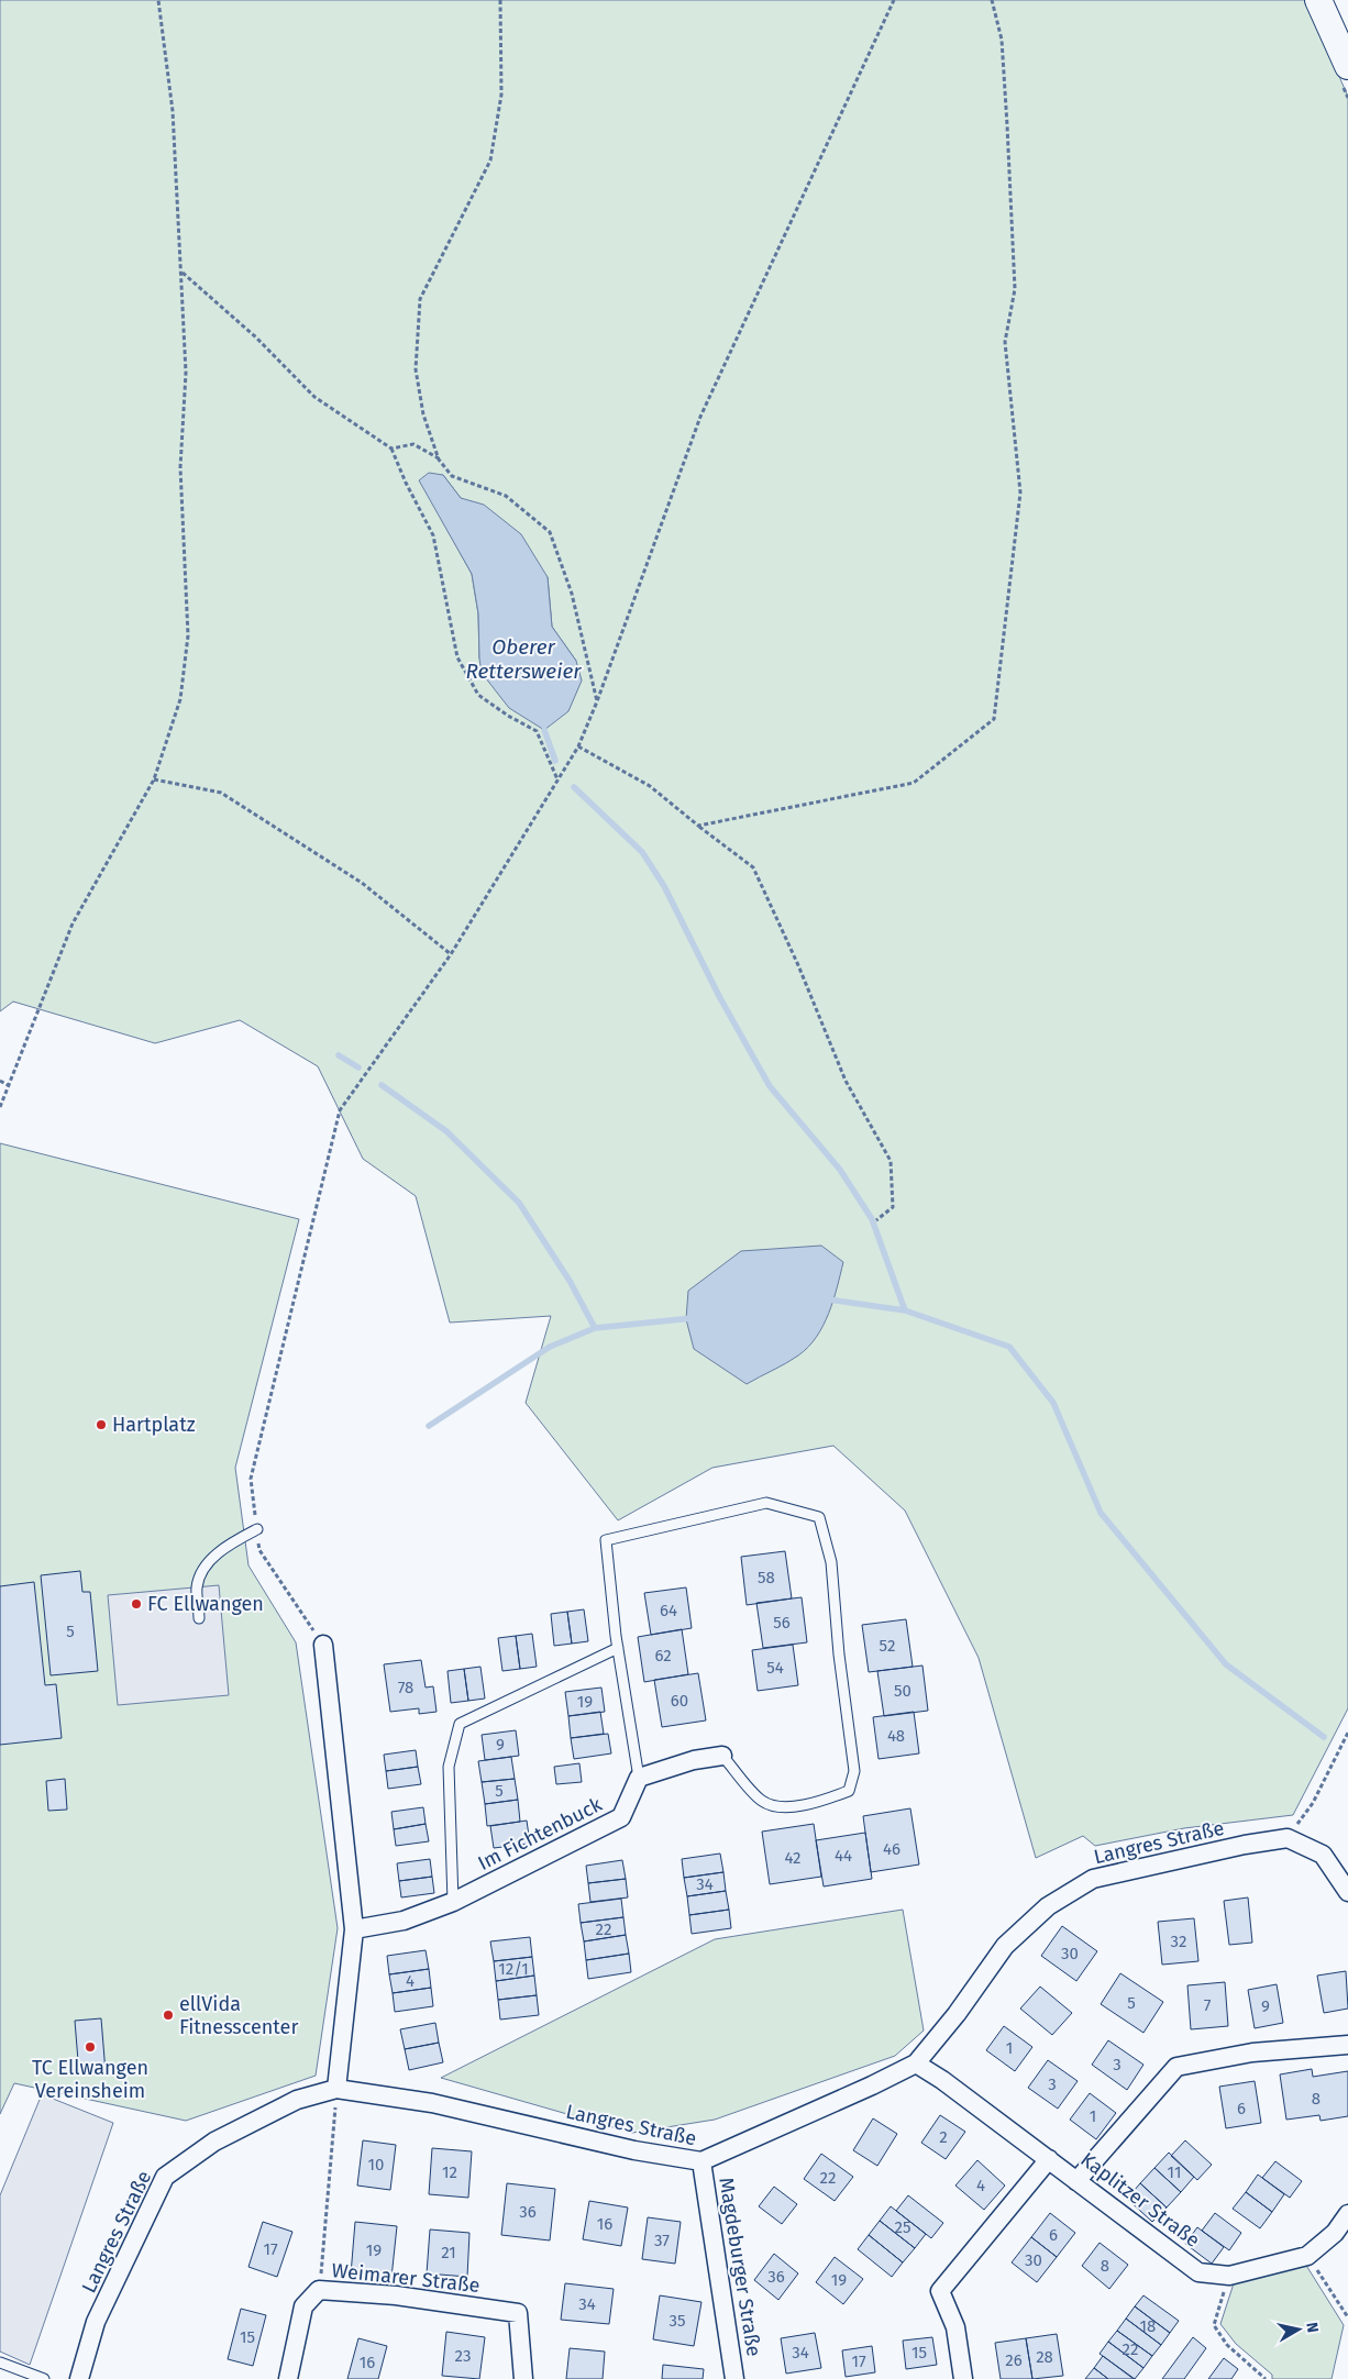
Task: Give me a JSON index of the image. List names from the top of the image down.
{
  "streets": {
    "street": [
      "Im Fichtenbuck",
      "Langres Straße",
      "Kaplitzer Straße",
      "Magdeburger Straße",
      "Weimarer Straße"
    ]
  },
  "crossings": [
    ["Langres Straße", "Kaplitzer Straße"],
    ["Langres Straße", "Magdeburger Straße"]
  ],
  "water": ["Oberer Rettersweier"],
  "places": [
    "Hartplatz",
    "FC Ellwangen",
    "ellVida Fitnesscenter",
    "TC Ellwangen Vereinsheim"
  ],
  "house_numbers": [
    "58",
    "64",
    "56",
    "5",
    "52",
    "62",
    "54",
    "78",
    "50",
    "60",
    "19",
    "48",
    "9",
    "5",
    "46",
    "44",
    "42",
    "34",
    "22",
    "32",
    "30",
    "12/1",
    "4",
    "5",
    "7",
    "9",
    "1",
    "3",
    "3",
    "8",
    "6",
    "1",
    "2",
    "10",
    "12",
    "11",
    "22",
    "4",
    "36",
    "16",
    "25",
    "6",
    "37",
    "17",
    "19",
    "21",
    "30",
    "8",
    "36",
    "19",
    "34",
    "35",
    "18",
    "15",
    "22",
    "34",
    "15",
    "23",
    "28",
    "26",
    "17",
    "16"
  ],
  "north": "right"
}
